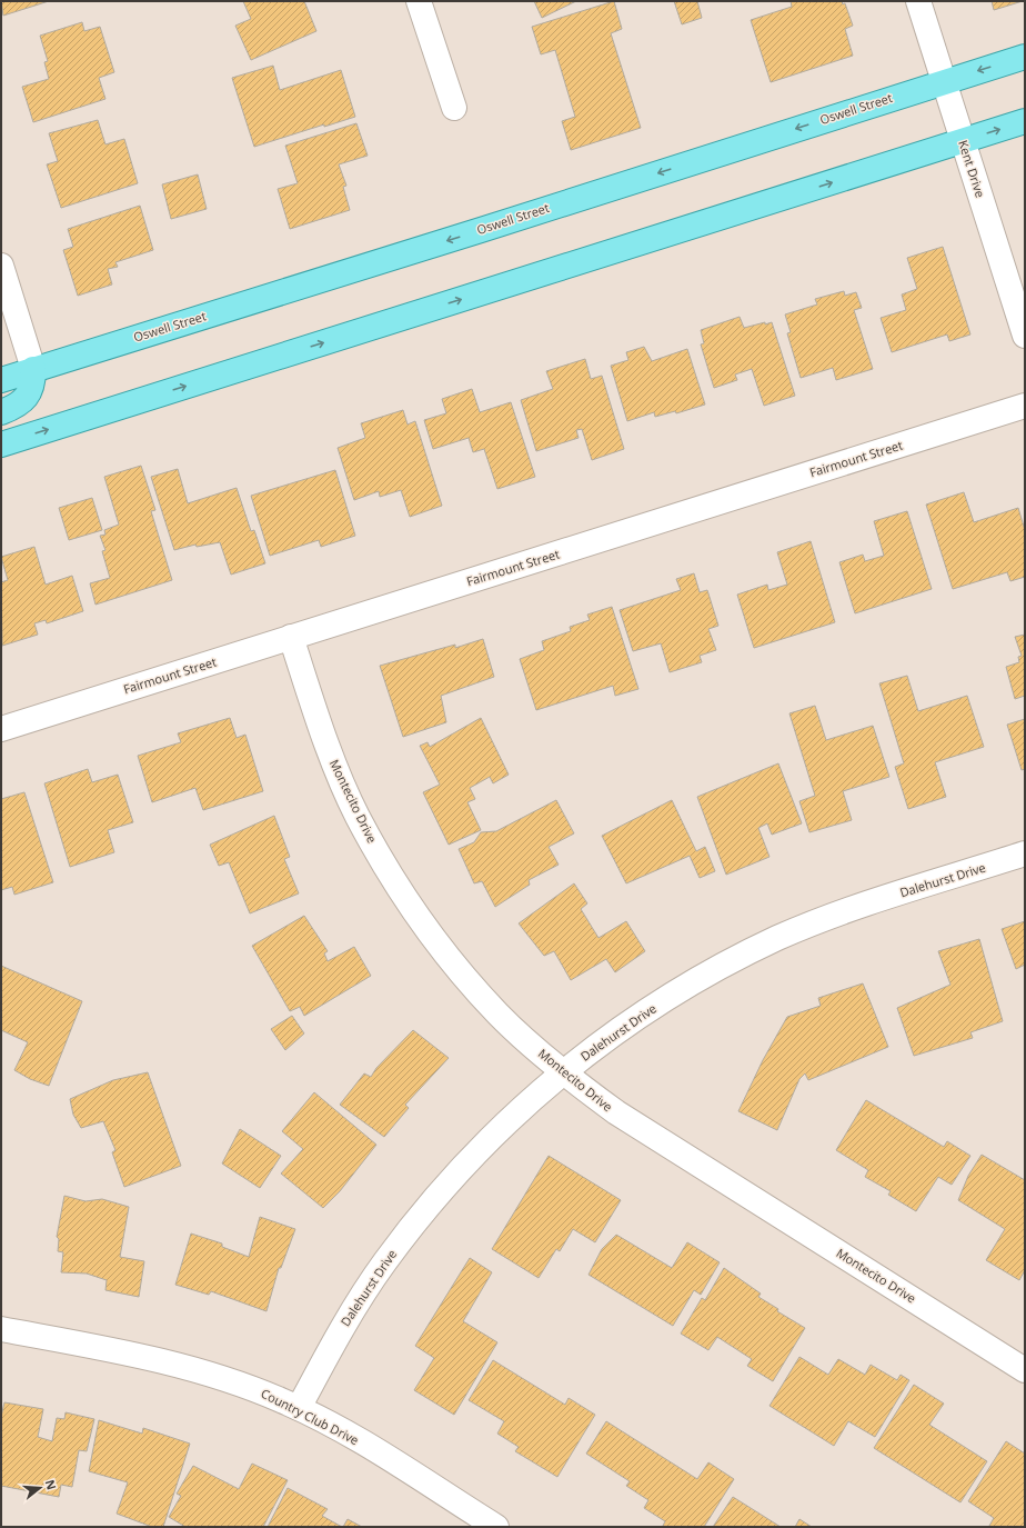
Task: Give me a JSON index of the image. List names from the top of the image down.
{
  "streets": {
    "main road": ["Oswell Street"],
    "street": [
      "Kent Drive",
      "Fairmount Street",
      "Montecito Drive",
      "Dalehurst Drive",
      "Country Club Drive"
    ]
  },
  "crossings": [
    ["Oswell Street", "Kent Drive"],
    ["Fairmount Street", "Montecito Drive"],
    ["Montecito Drive", "Dalehurst Drive"],
    ["Dalehurst Drive", "Country Club Drive"]
  ],
  "north": "right"
}
